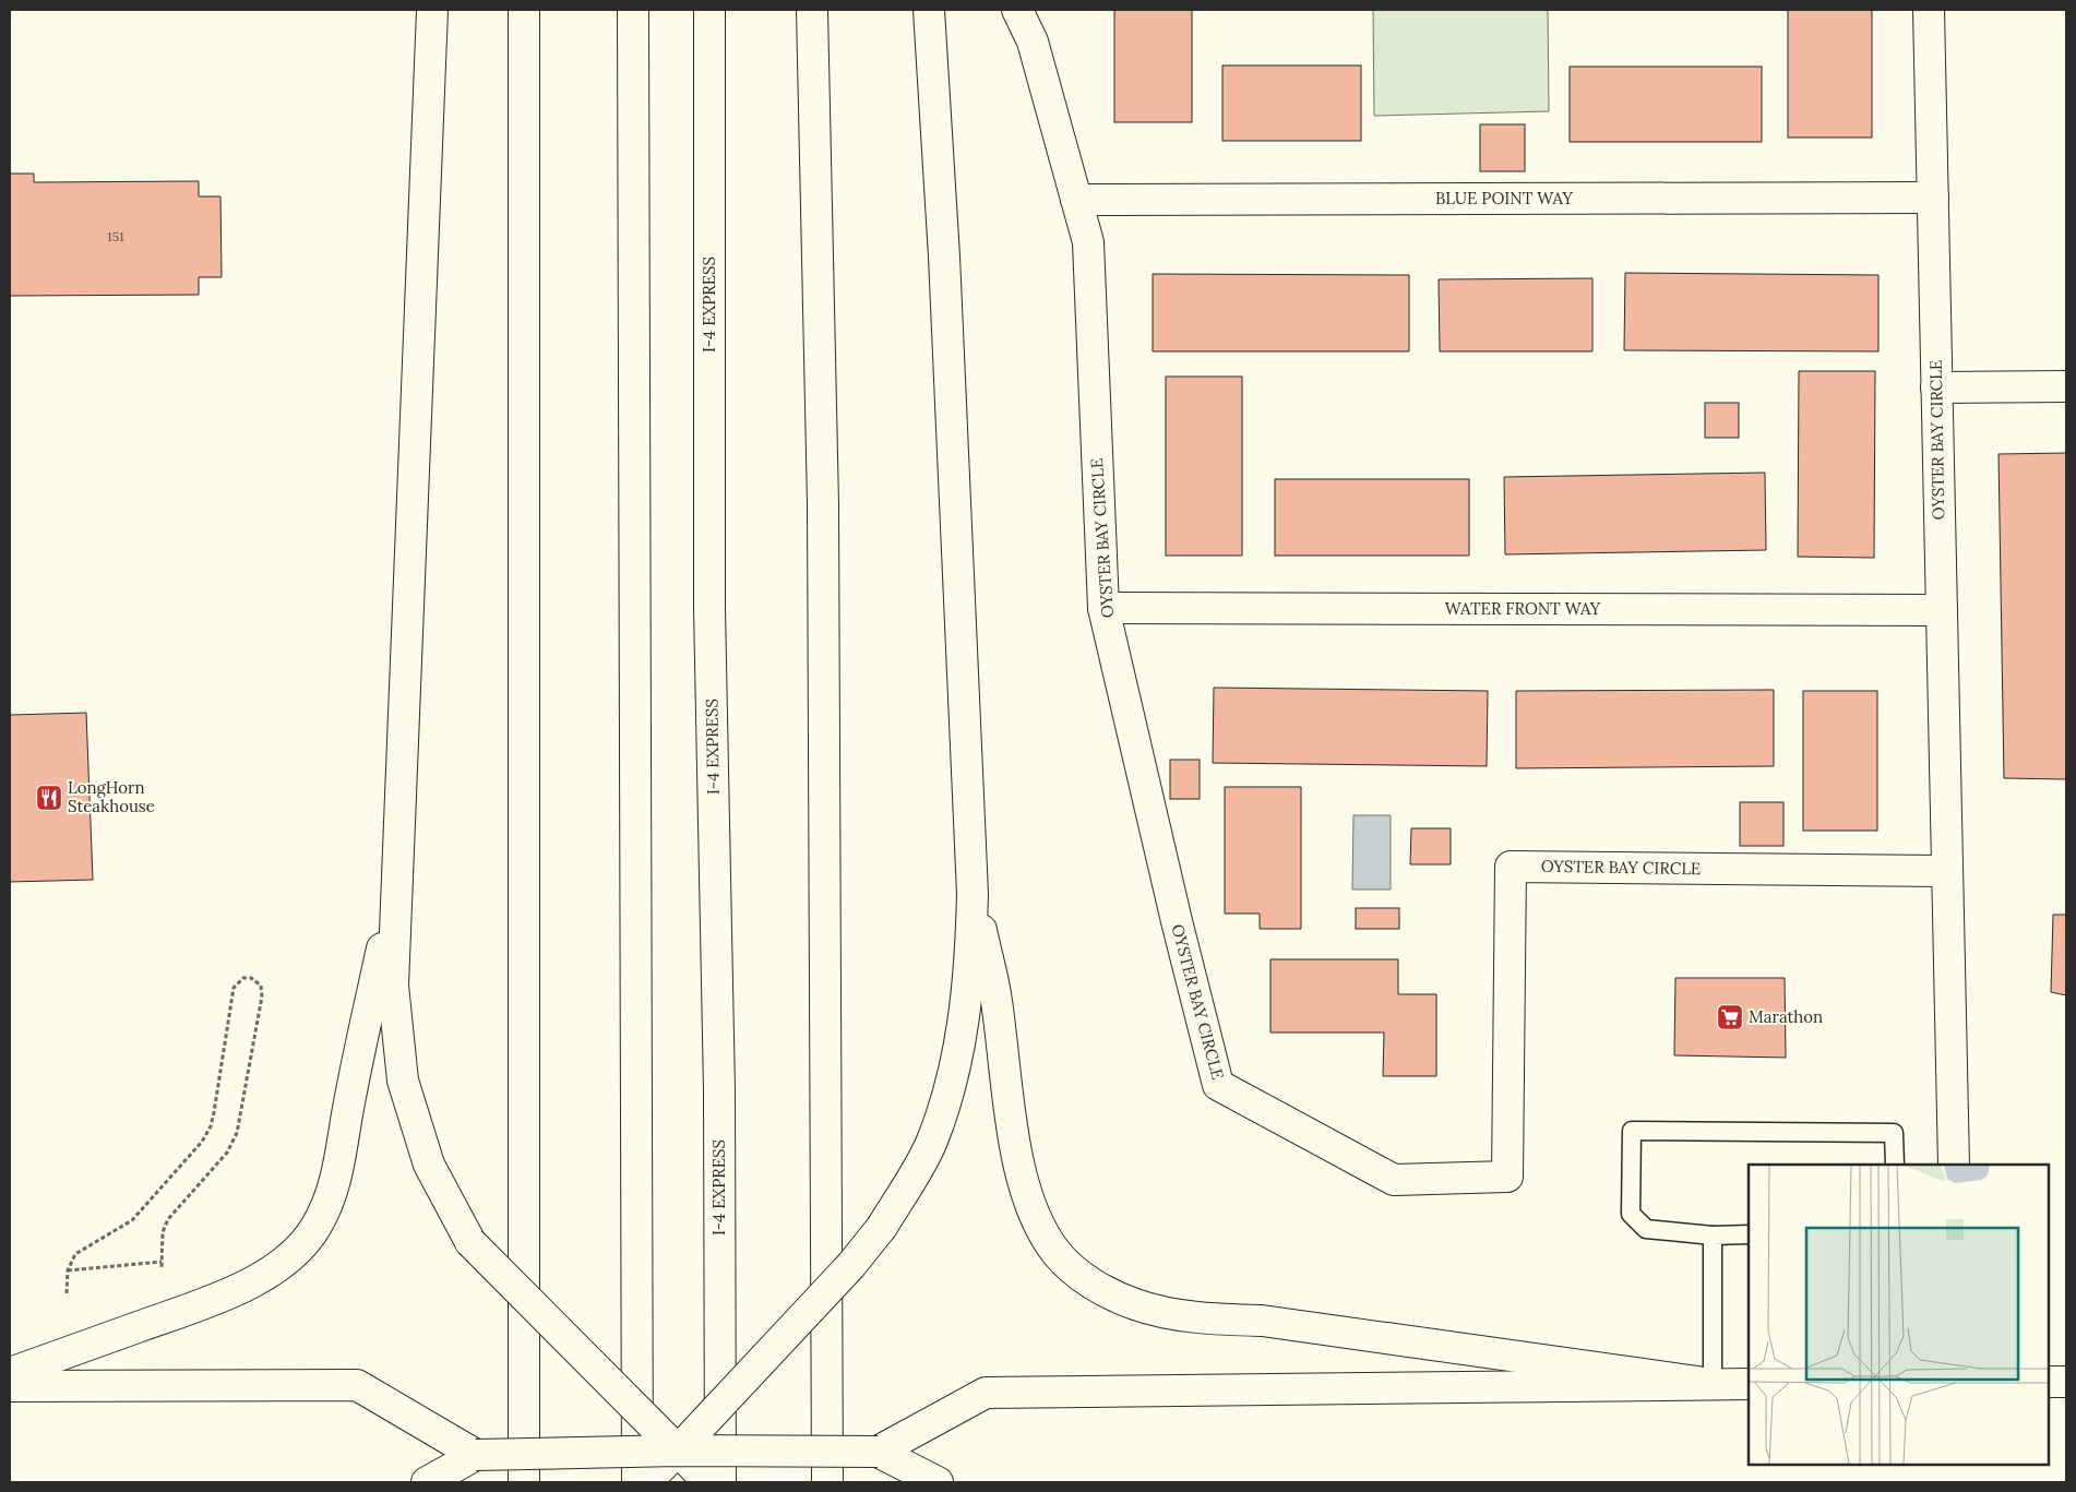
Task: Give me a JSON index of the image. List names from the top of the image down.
{
  "streets": {
    "main road": [
      "BLUE POINT WAY",
      "I-4 EXPRESS",
      "OYSTER BAY CIRCLE",
      "WATER FRONT WAY"
    ]
  },
  "crossings": [
    ["BLUE POINT WAY", "OYSTER BAY CIRCLE"],
    ["OYSTER BAY CIRCLE", "WATER FRONT WAY"]
  ],
  "places": {
    "restaurant": ["LongHorn Steakhouse"],
    "supermarket": ["Marathon"]
  },
  "house_numbers": ["151"]
}
